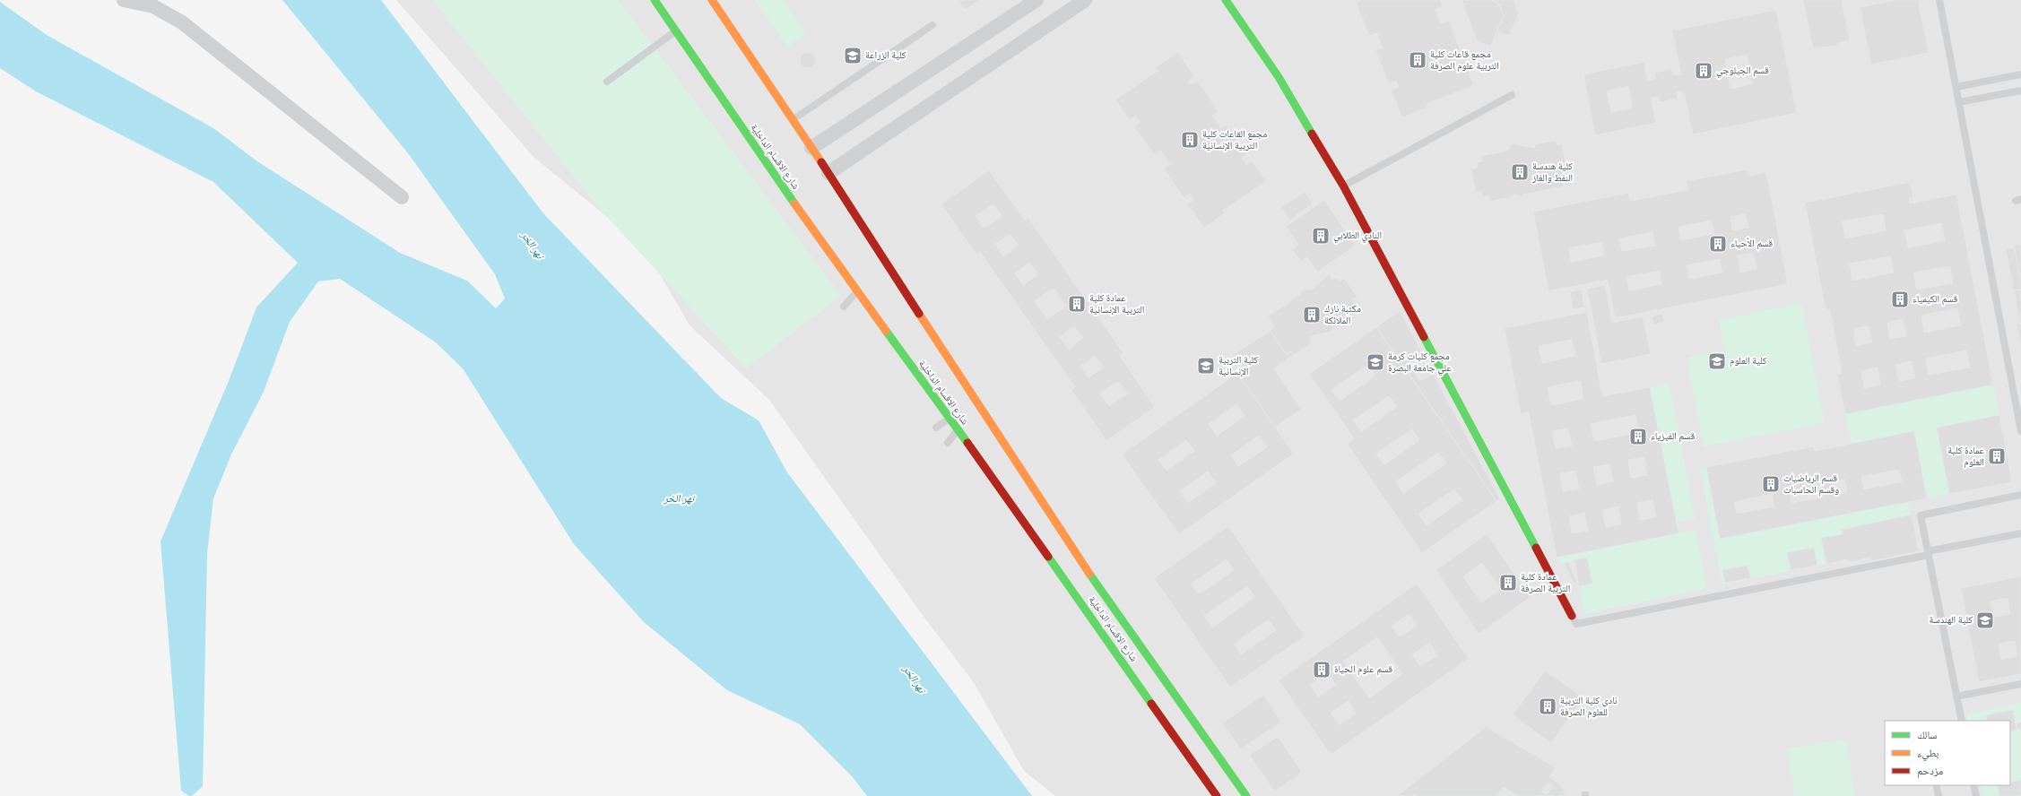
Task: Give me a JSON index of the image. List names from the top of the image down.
{
  "streets": {
    "street": ["شارع الاقسام الداخلية"]
  },
  "water": ["نهر الخر"],
  "places": {
    "school or university": [
      "كلية الزراعة",
      "كلية العلوم",
      "مجمع كليات كرمة علي جامعة البصرة",
      "كلية التربية الإنسانية",
      "كلية الهندسة"
    ],
    "building": [
      "مجمع قاعات كلية التربية علوم الصرفة",
      "قسم الجيلوجي",
      "مجمع القاعات كلية التربية الإنسانية",
      "كلية هندسة النفط والغاز",
      "النادي الطلابي",
      "قسم الأحياء",
      "قسم الكيمياء",
      "عمادة كلية التربية الإنسانية",
      "مكتبة نازك الملائكة",
      "قسم الفيزياء",
      "عمادة كلية العلوم",
      "قسم الرياضيات وقسم الحاسبات",
      "عمادة كلية التربية الصرفة",
      "قسم علوم الحياة",
      "نادي كلية التربية للعلوم الصرفة"
    ]
  },
  "legend": ["سالك", "بطيء", "مزدحم"]
}
